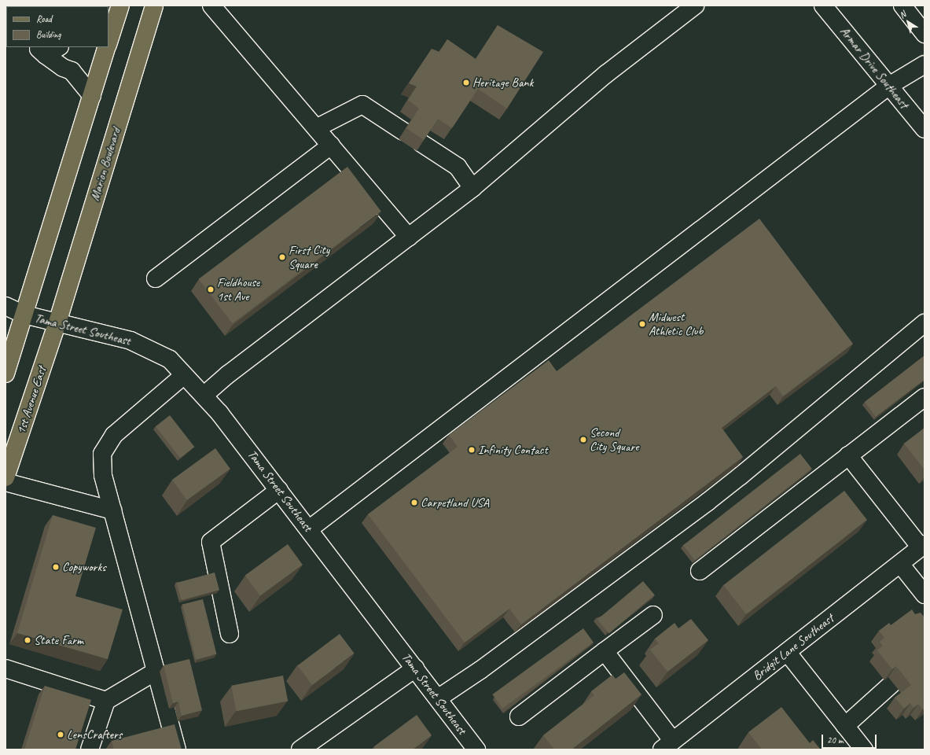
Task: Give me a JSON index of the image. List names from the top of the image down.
{
  "streets": {
    "main road": ["Marion Boulevard", "1st Avenue East"],
    "street": ["Armar Drive Southeast", "Tama Street Southeast", "Bridgit Lane Southeast"]
  },
  "crossings": [
    ["Marion Boulevard", "Tama Street Southeast"],
    ["Marion Boulevard", "1st Avenue East"],
    ["Tama Street Southeast", "1st Avenue East"]
  ],
  "places": [
    "Heritage Bank",
    "First City Square",
    "Fieldhouse 1st Ave",
    "Midwest Athletic Club",
    "Second City Square",
    "Infinity Contact",
    "Carpetland USA",
    "Copyworks",
    "State Farm",
    "LensCrafters"
  ],
  "legend": ["Road", "Building"],
  "scale_bar": "20 m",
  "north": "top left"
}
